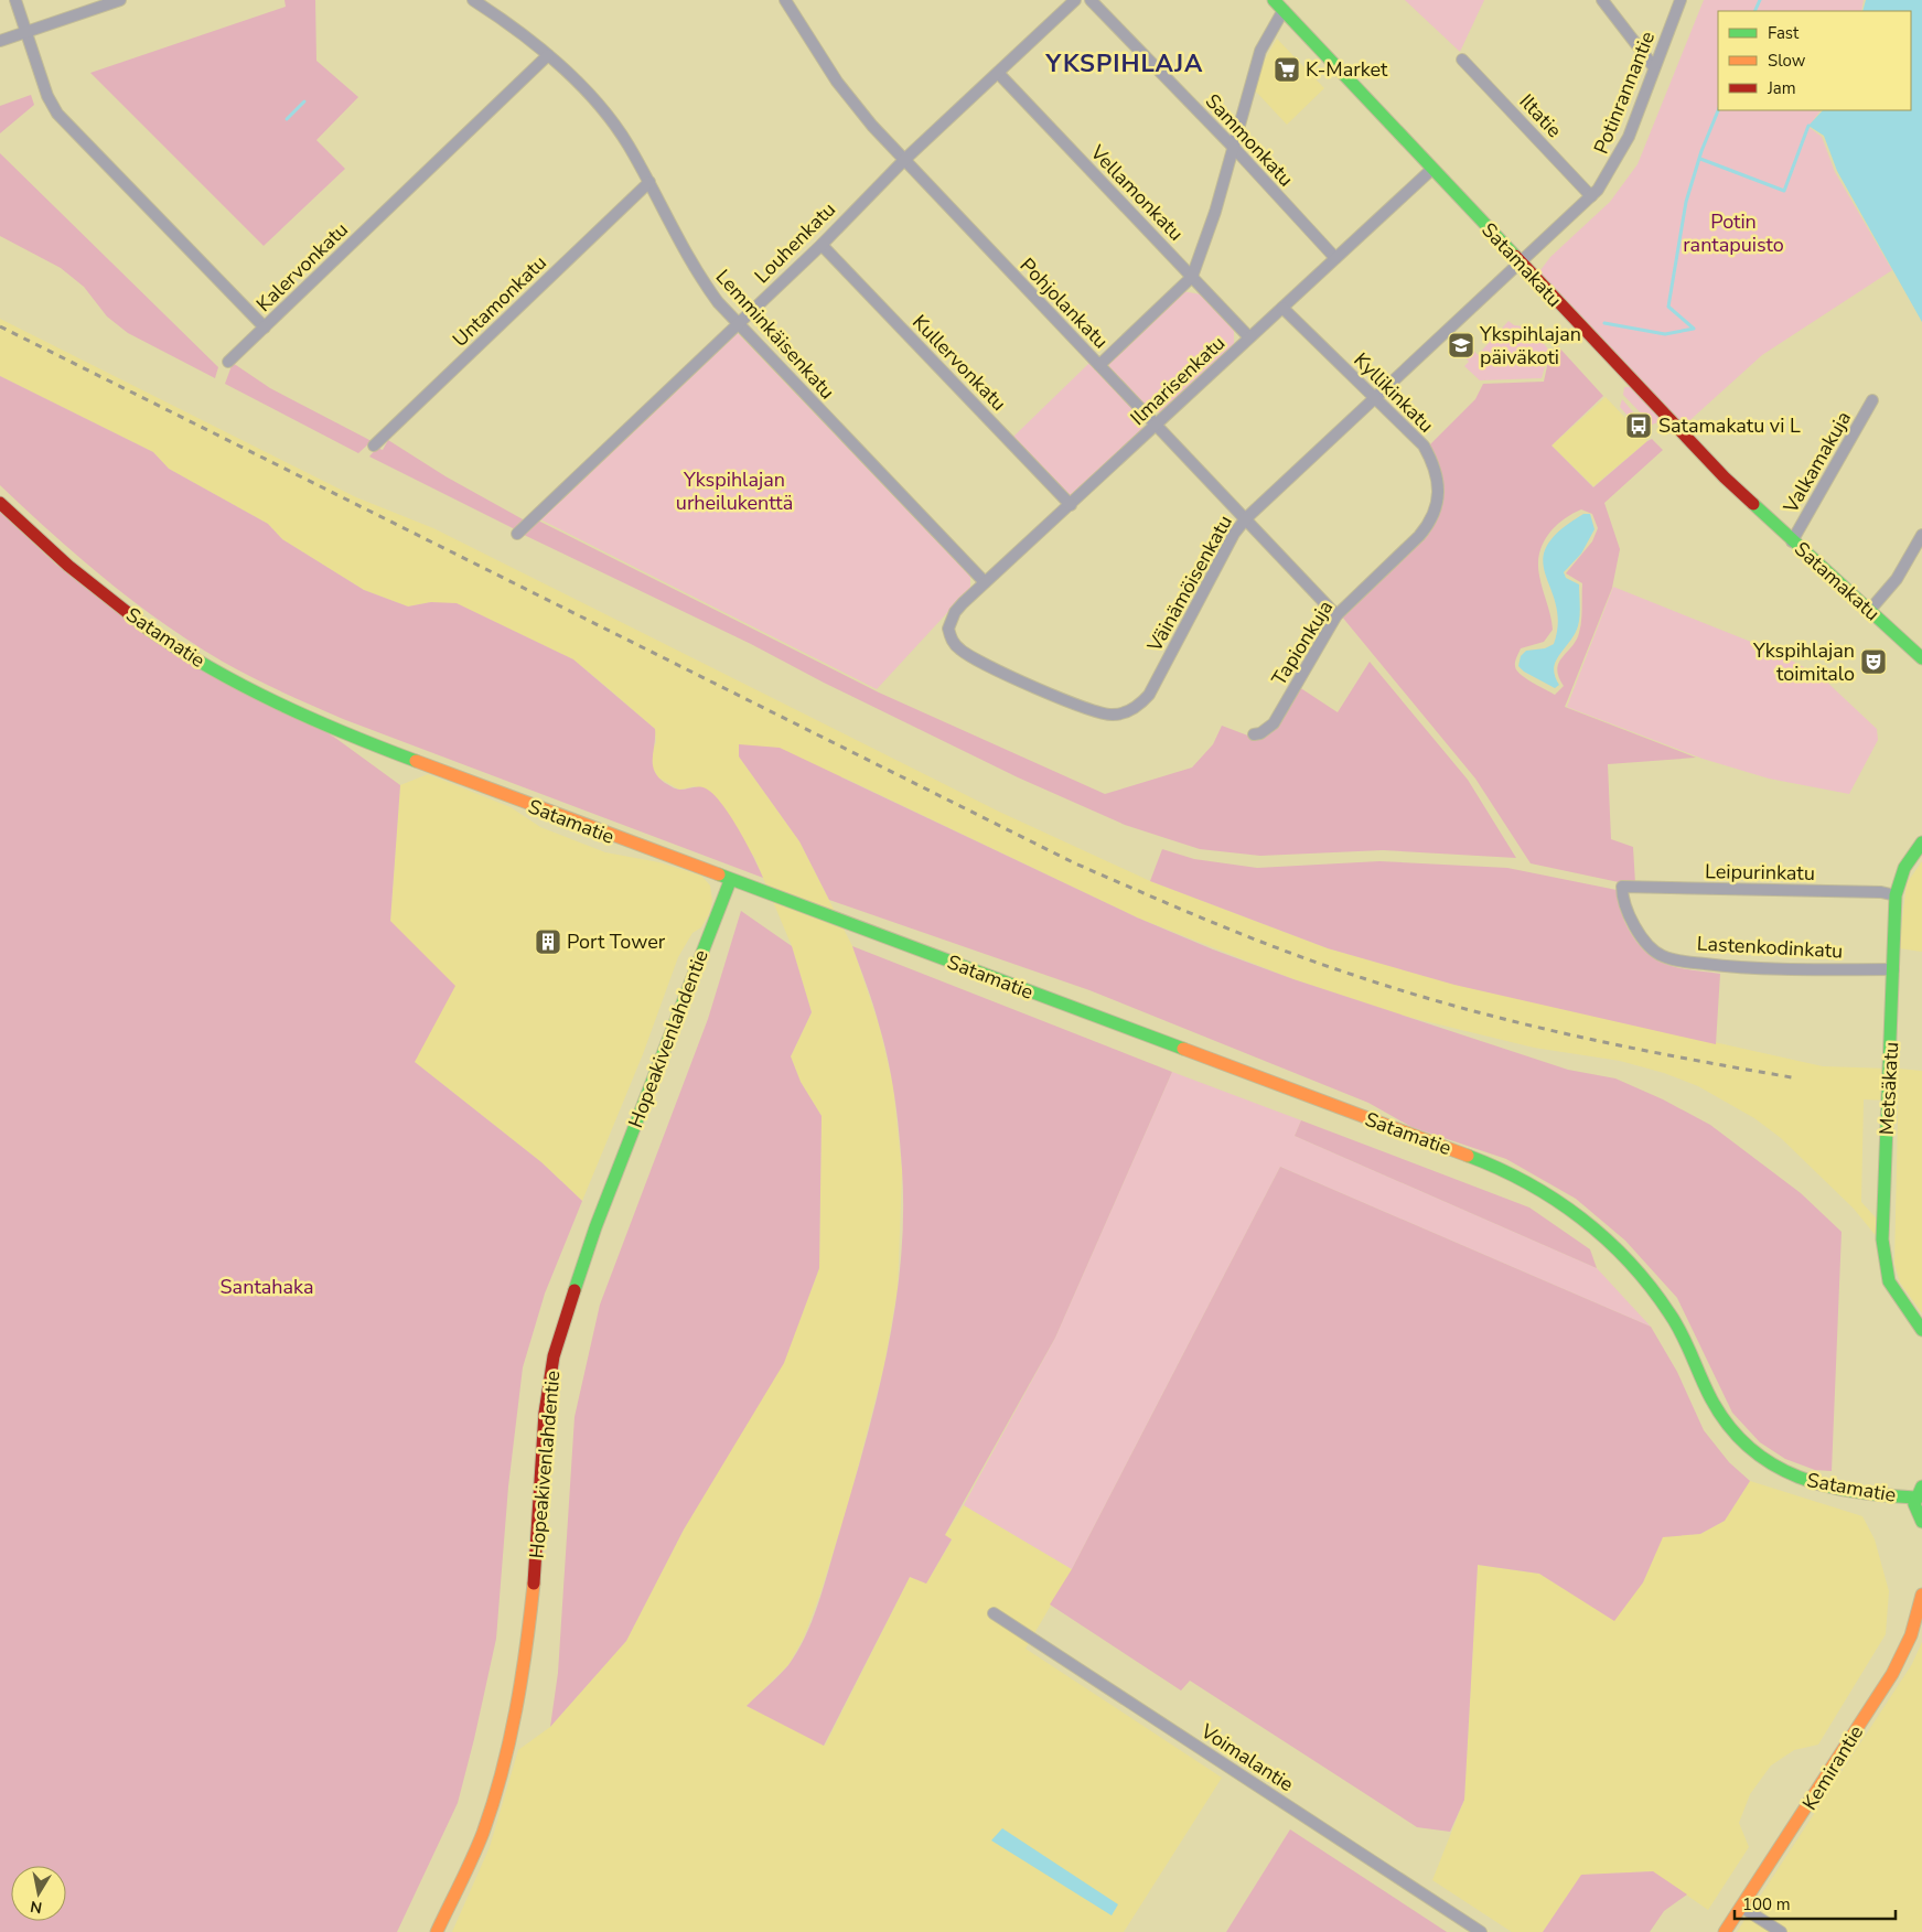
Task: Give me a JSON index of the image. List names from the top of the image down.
{
  "streets": {
    "street": [
      "Potinrannantie",
      "Iltatie",
      "Sammonkatu",
      "Vellamonkatu",
      "Louhenkatu",
      "Satamakatu",
      "Kalervonkatu",
      "Untamonkatu",
      "Pohjolankatu",
      "Lemminkäisenkatu",
      "Kullervonkatu",
      "Ilmarisenkatu",
      "Kyllikinkatu",
      "Valkamakuja",
      "Väinämöisenkatu",
      "Satamatie",
      "Tapionkuja",
      "Leipurinkatu",
      "Lastenkodinkatu",
      "Hopeakivenlahdentie",
      "Metsäkatu",
      "Voimalantie",
      "Kemirantie"
    ]
  },
  "crossings": [
    ["Potinrannantie", "Iltatie"],
    ["Potinrannantie", "Satamakatu"],
    ["Potinrannantie", "Väinämöisenkatu"],
    ["Sammonkatu", "Ilmarisenkatu"],
    ["Vellamonkatu", "Louhenkatu"],
    ["Vellamonkatu", "Ilmarisenkatu"],
    ["Louhenkatu", "Pohjolankatu"],
    ["Louhenkatu", "Lemminkäisenkatu"],
    ["Louhenkatu", "Kullervonkatu"],
    ["Satamakatu", "Ilmarisenkatu"],
    ["Satamakatu", "Valkamakuja"],
    ["Satamakatu", "Väinämöisenkatu"],
    ["Kalervonkatu", "Lemminkäisenkatu"],
    ["Untamonkatu", "Lemminkäisenkatu"],
    ["Pohjolankatu", "Ilmarisenkatu"],
    ["Pohjolankatu", "Väinämöisenkatu"],
    ["Pohjolankatu", "Tapionkuja"],
    ["Lemminkäisenkatu", "Ilmarisenkatu"],
    ["Kullervonkatu", "Ilmarisenkatu"],
    ["Ilmarisenkatu", "Kyllikinkatu"],
    ["Ilmarisenkatu", "Väinämöisenkatu"],
    ["Kyllikinkatu", "Väinämöisenkatu"],
    ["Kyllikinkatu", "Tapionkuja"],
    ["Satamatie", "Hopeakivenlahdentie"],
    ["Leipurinkatu", "Lastenkodinkatu"],
    ["Leipurinkatu", "Metsäkatu"],
    ["Lastenkodinkatu", "Metsäkatu"]
  ],
  "districts": ["YKSPIHLAJA"],
  "parks": ["Potin rantapuisto", "Ykspihlajan urheilukenttä", "Santahaka"],
  "places": {
    "supermarket": ["K-Market"],
    "school or university": ["Ykspihlajan päiväkoti"],
    "bus stop": ["Satamakatu vi L"],
    "theatre": ["Ykspihlajan toimitalo"],
    "building": ["Port Tower"]
  },
  "legend": ["Fast", "Slow", "Jam"],
  "scale_bar": "100 m",
  "north": "bottom"
}
